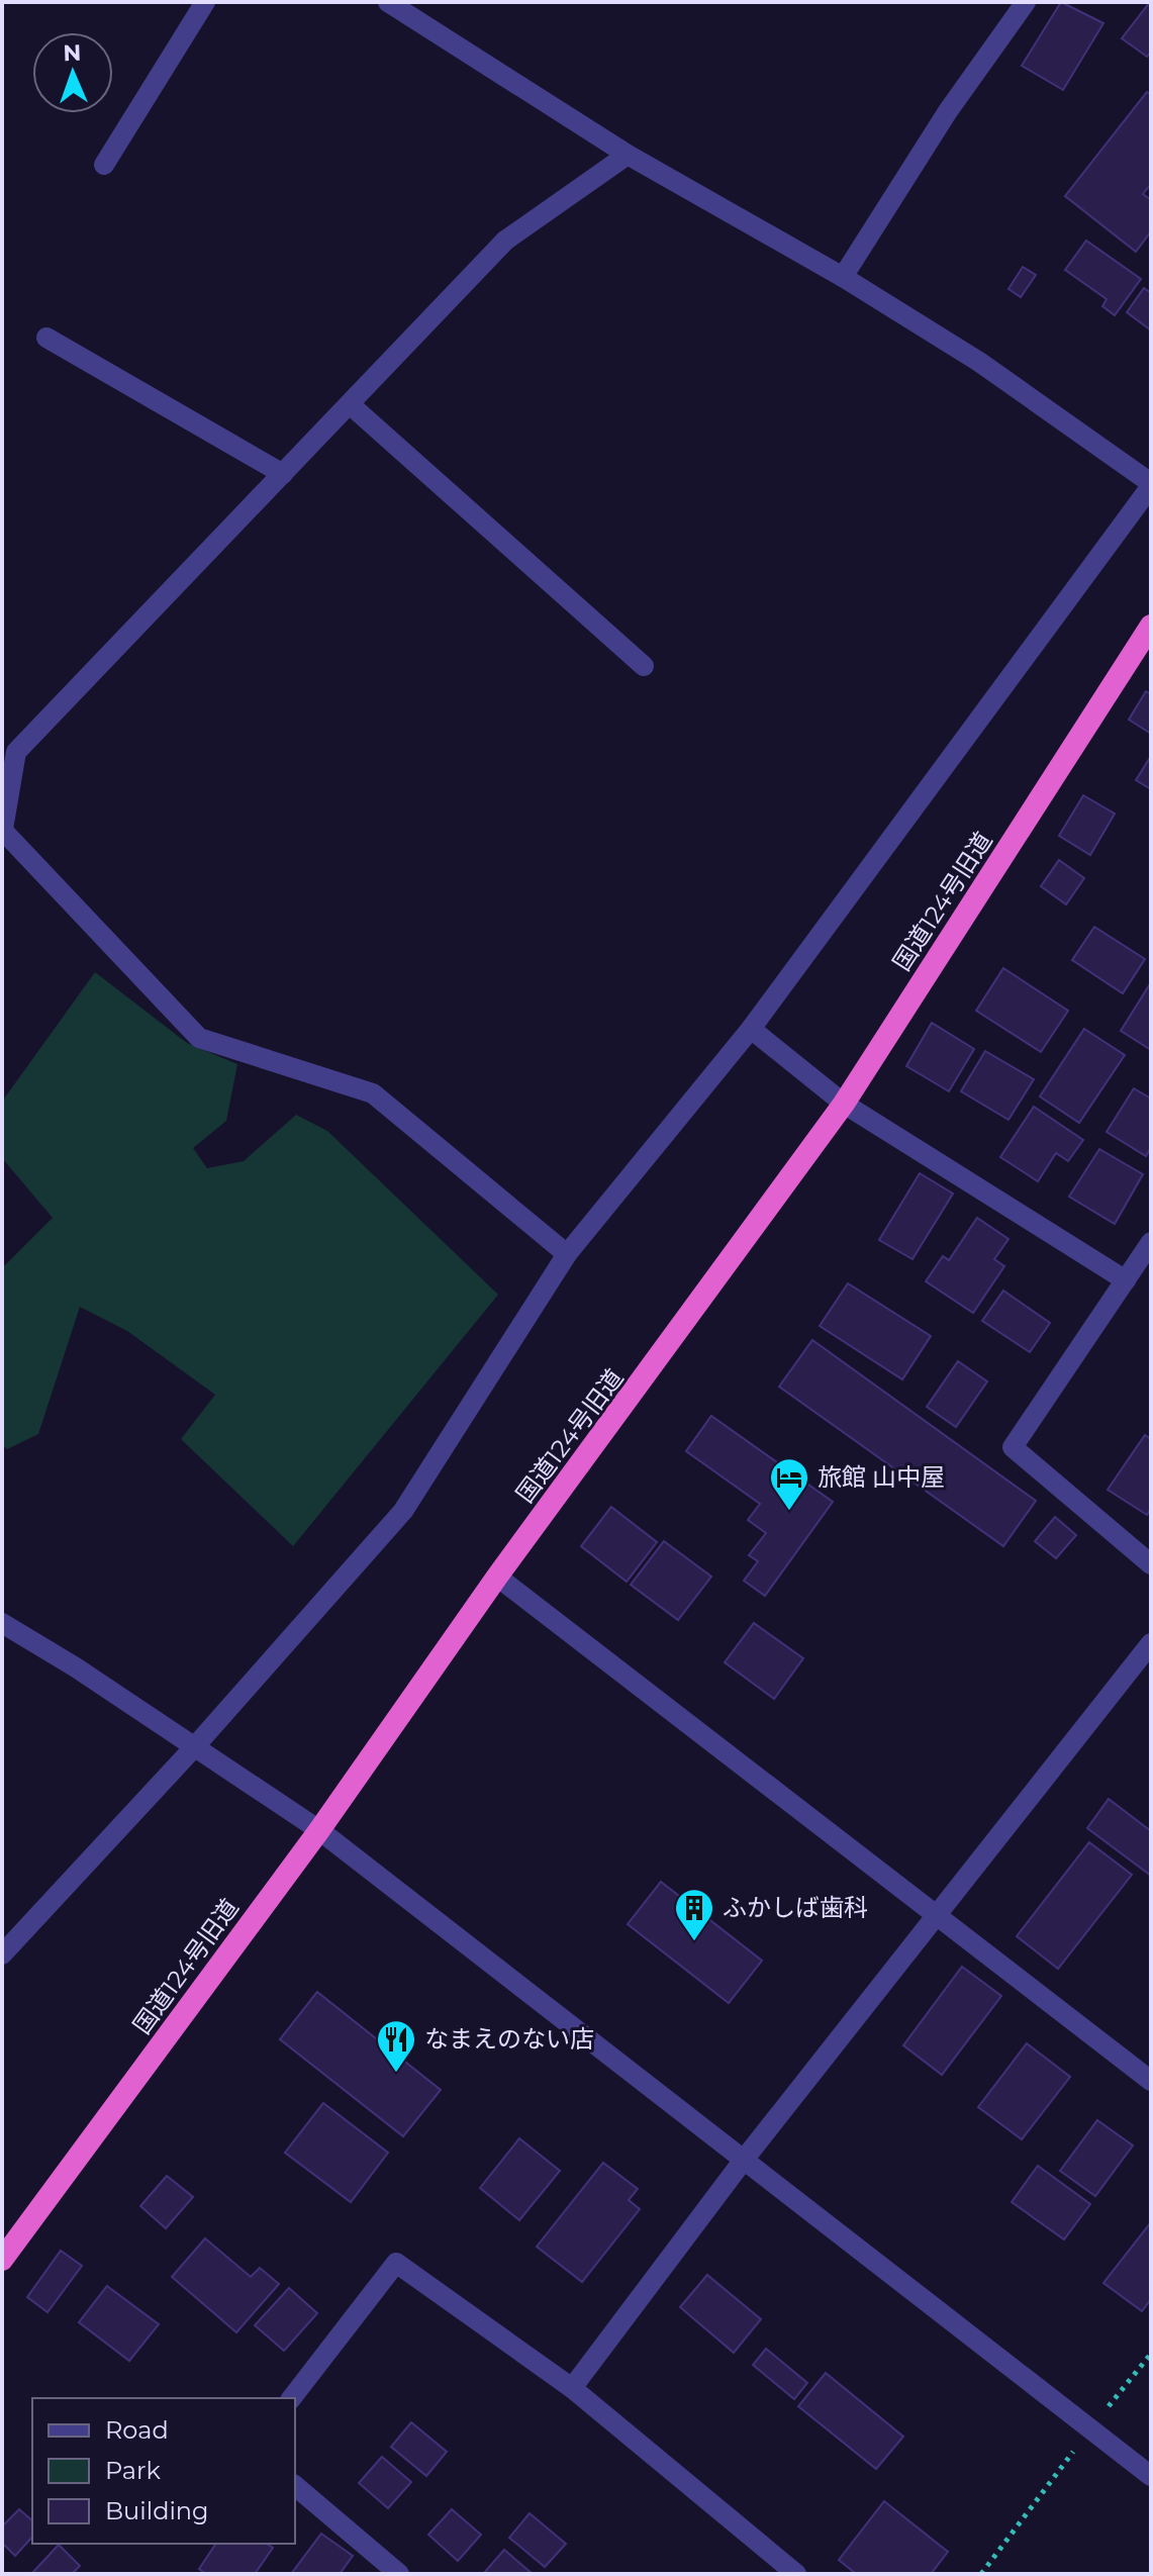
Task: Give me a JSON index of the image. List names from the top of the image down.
{
  "streets": {
    "highway": ["国道124号旧道"]
  },
  "places": {
    "hotel": ["旅館 山中屋"],
    "building": ["ふかしば歯科"],
    "restaurant": ["なまえのない店"]
  },
  "legend": ["Road", "Park", "Building"],
  "north": "top"
}
